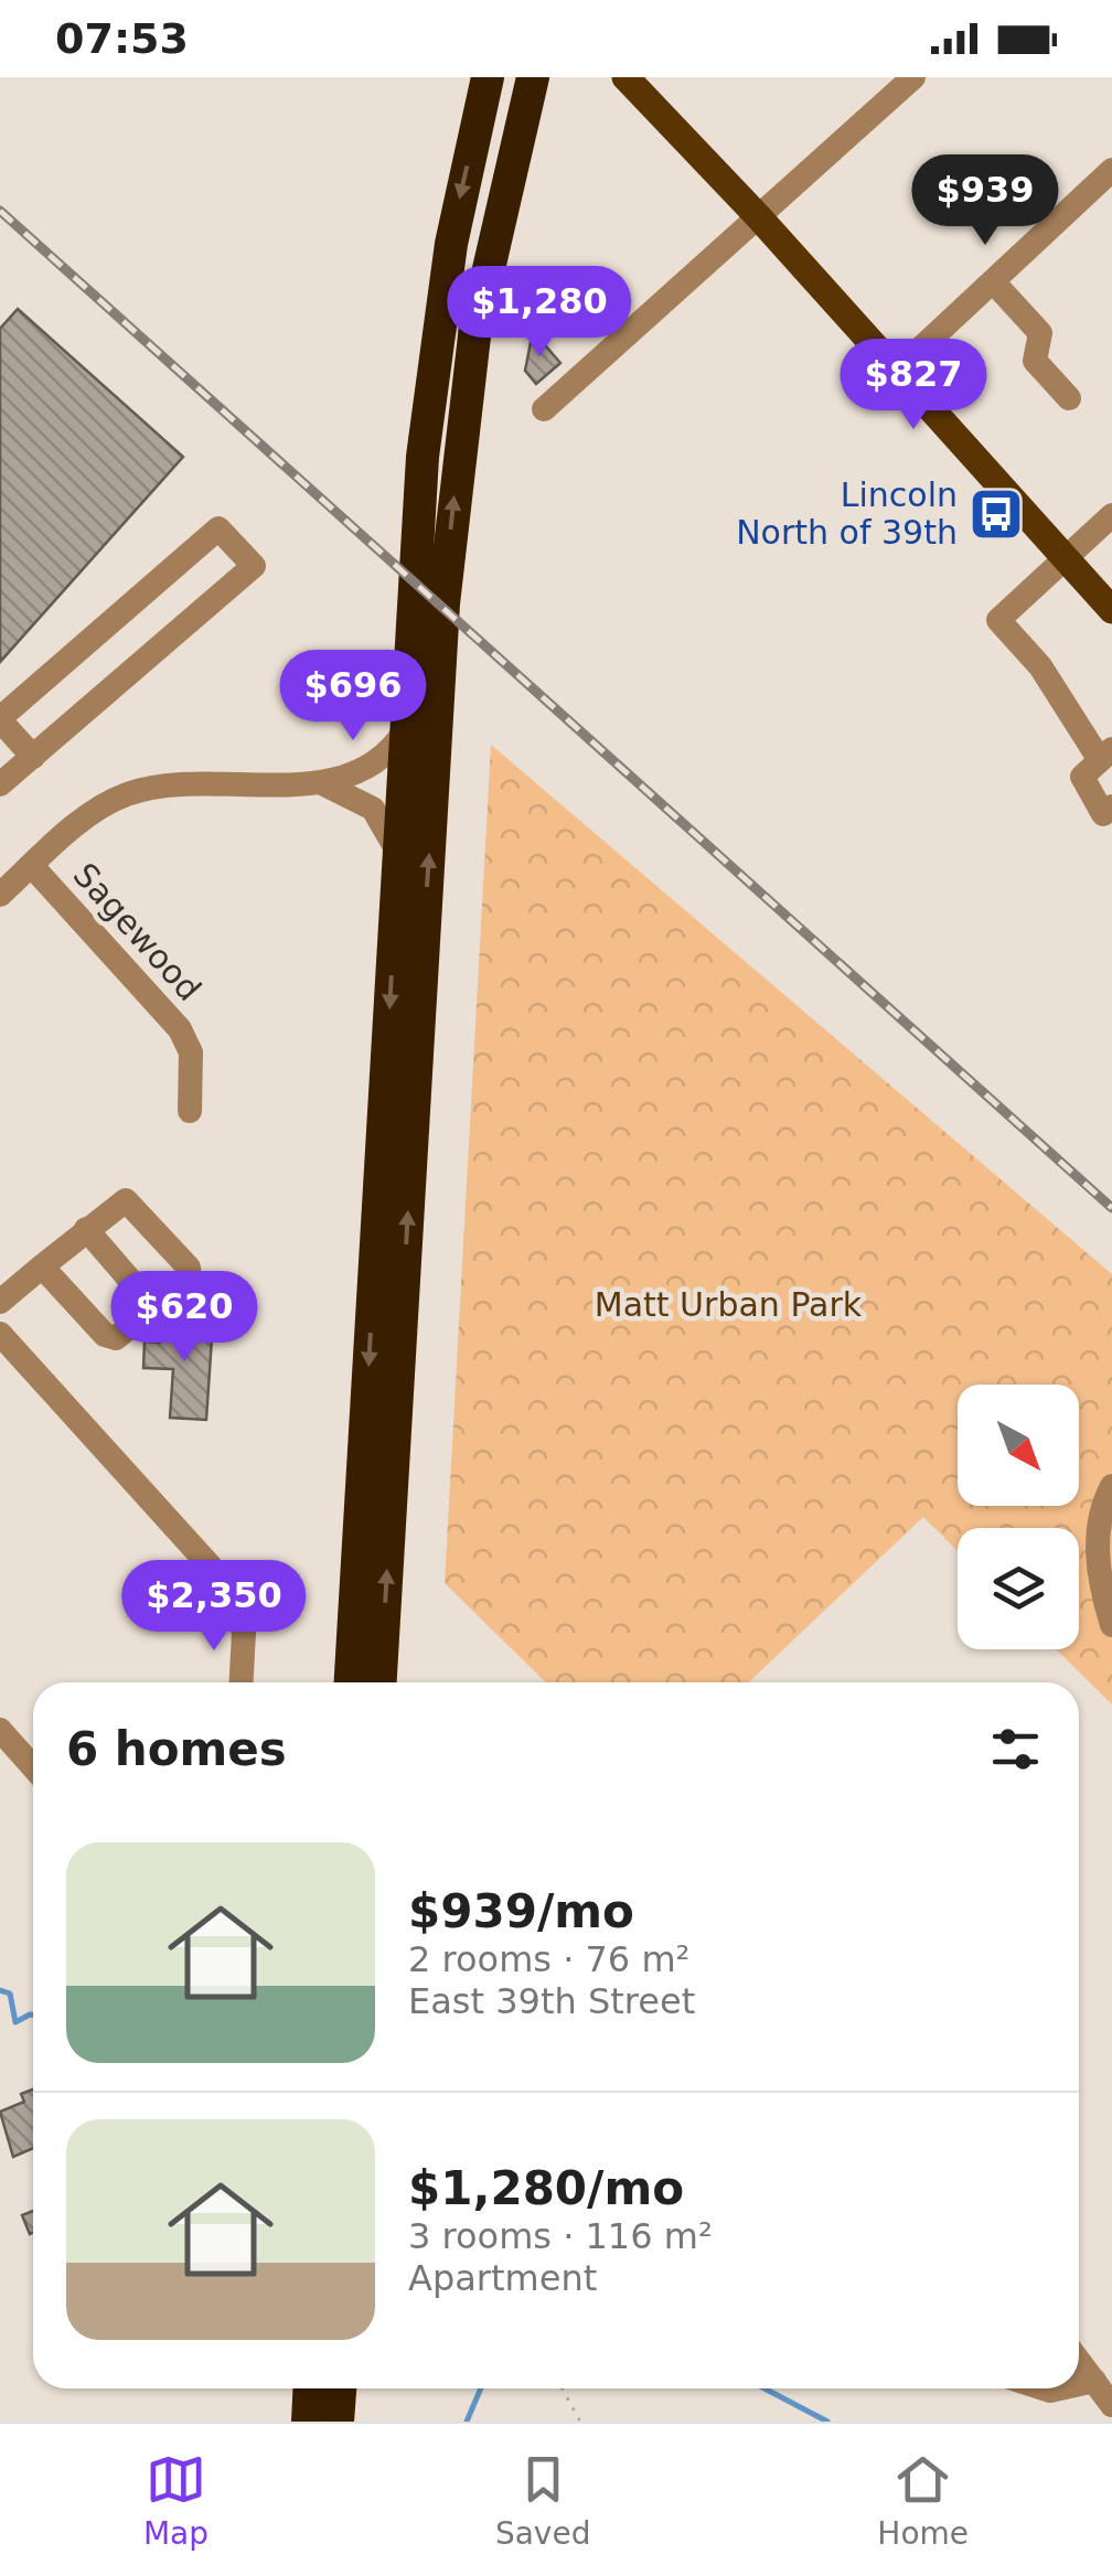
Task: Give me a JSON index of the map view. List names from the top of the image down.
{
  "streets": {
    "street": ["Sagewood"]
  },
  "parks": ["Matt Urban Park"],
  "places": {
    "bus stop": ["Lincoln North of 39th"]
  },
  "north": "bottom right",
  "page": {
    "status": "07:53",
    "price": [
      "$939",
      "$1,280",
      "$827",
      "$696",
      "$620",
      "$2,350"
    ],
    "heading": "6 homes",
    "list": [
      {
        "name": "$939/mo",
        "note": "2 rooms · 76 m² · East 39th Street"
      },
      {
        "name": "$1,280/mo",
        "note": "3 rooms · 116 m² · Apartment"
      }
    ],
    "tabs": ["Map", "Saved", "Home"]
  }
}
